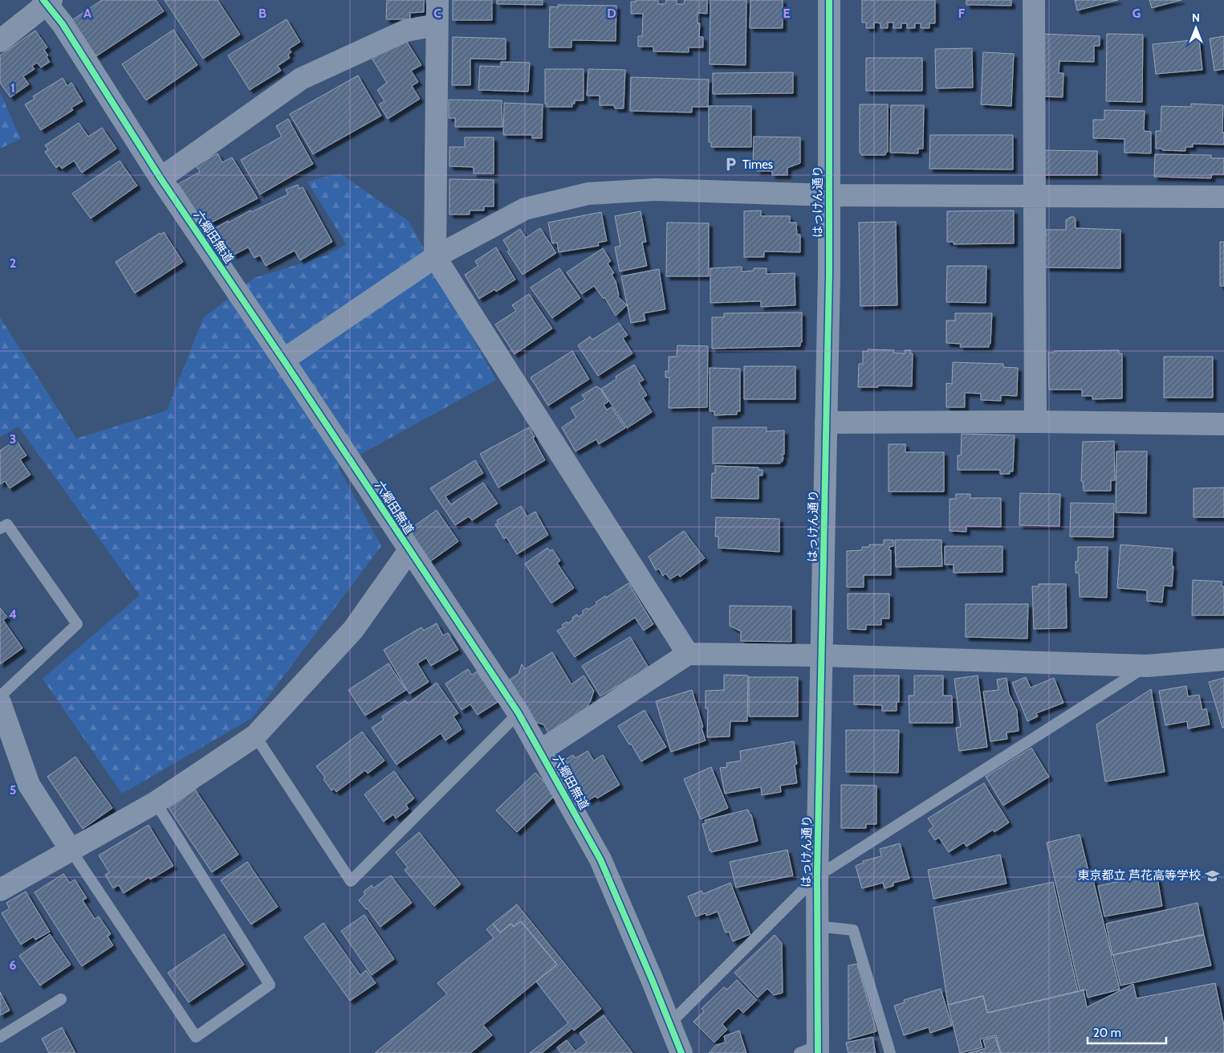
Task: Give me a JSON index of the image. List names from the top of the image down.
{
  "streets": {
    "street": ["はっけん通り", "六郷田無道"]
  },
  "places": {
    "parking": ["Times"],
    "school or university": ["東京都立 芦花高等学校"]
  },
  "scale_bar": "20 m",
  "north": "top",
  "grid": {
    "columns": [
      "A",
      "B",
      "C",
      "D",
      "E",
      "F",
      "G"
    ],
    "rows": [
      "1",
      "2",
      "3",
      "4",
      "5",
      "6"
    ]
  }
}
